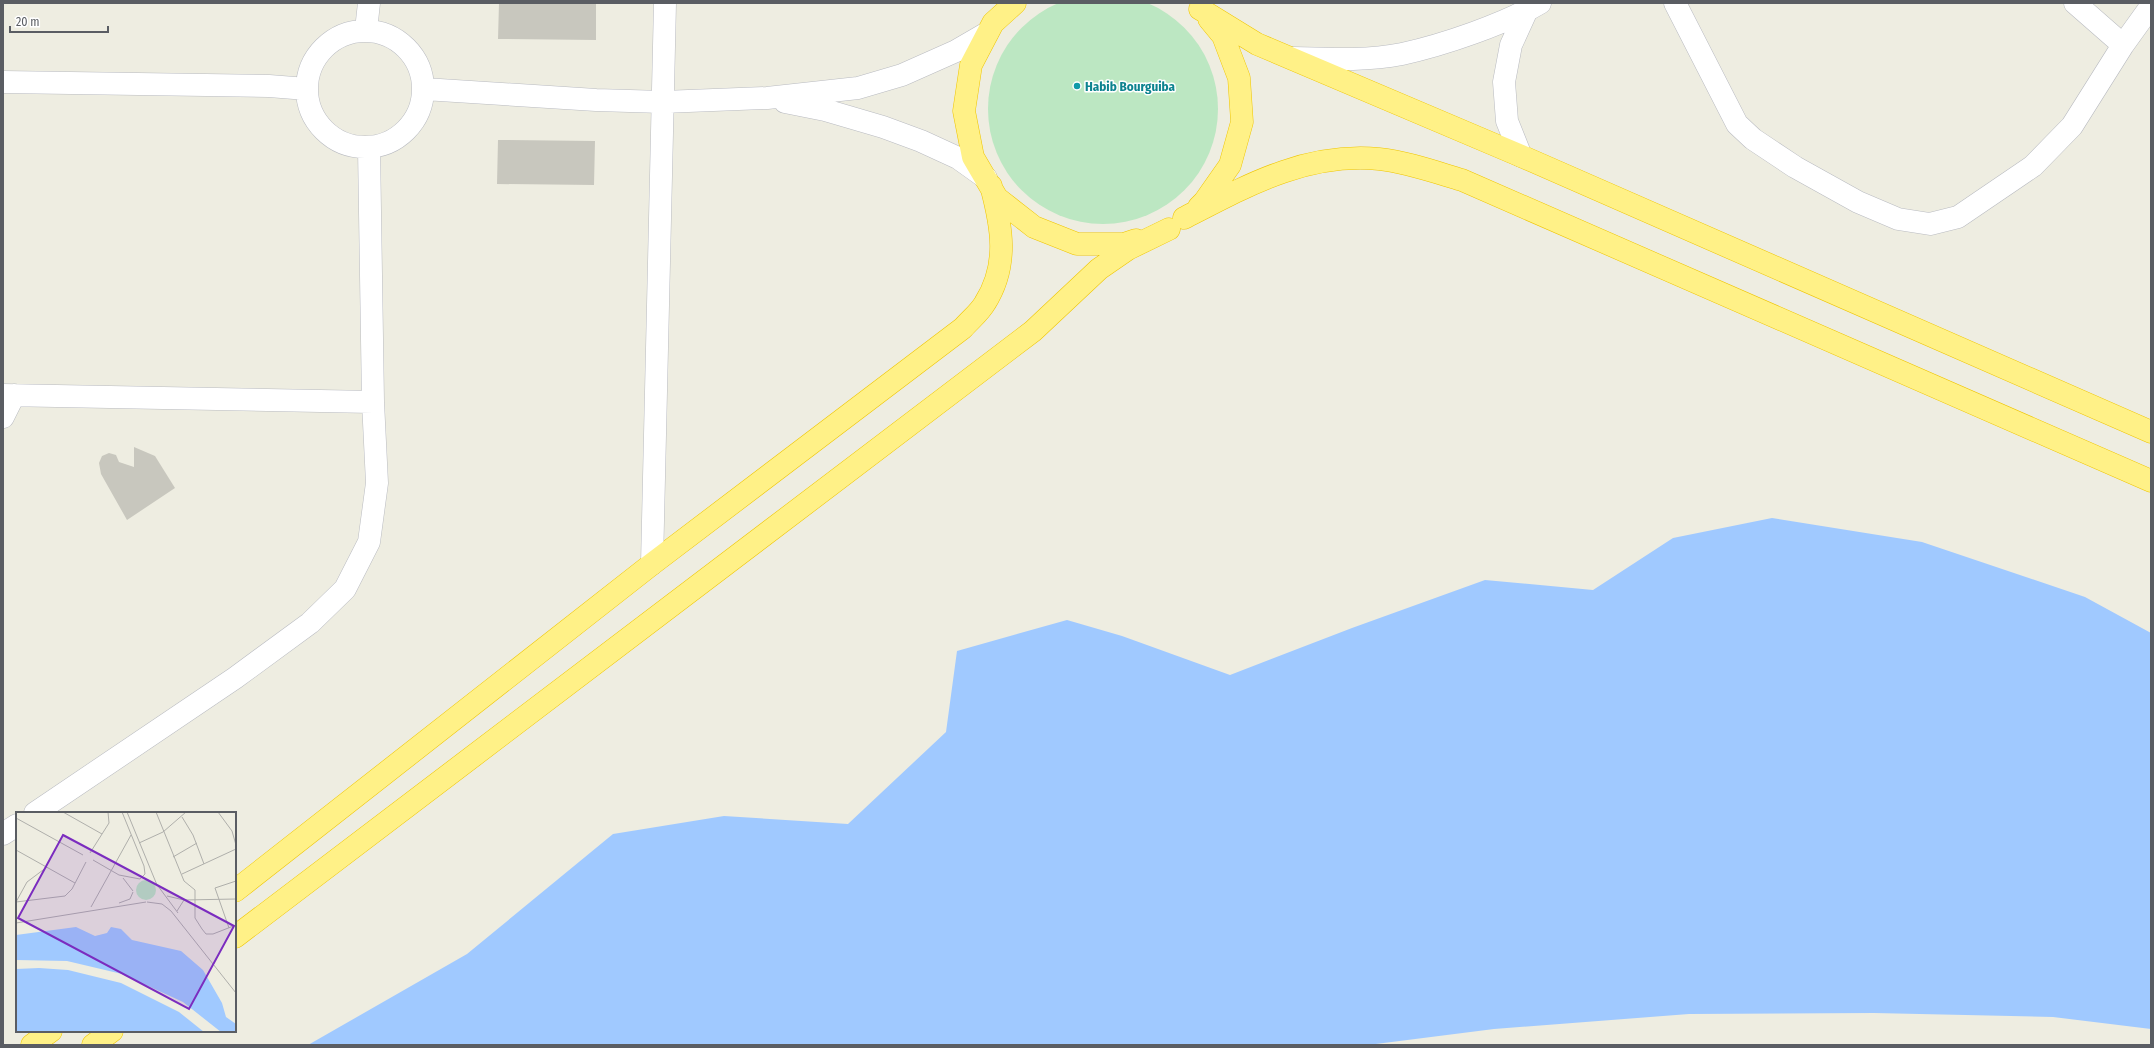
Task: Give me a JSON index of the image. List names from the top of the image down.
{
  "places": ["Habib Bourguiba"],
  "scale_bar": "20 m"
}
